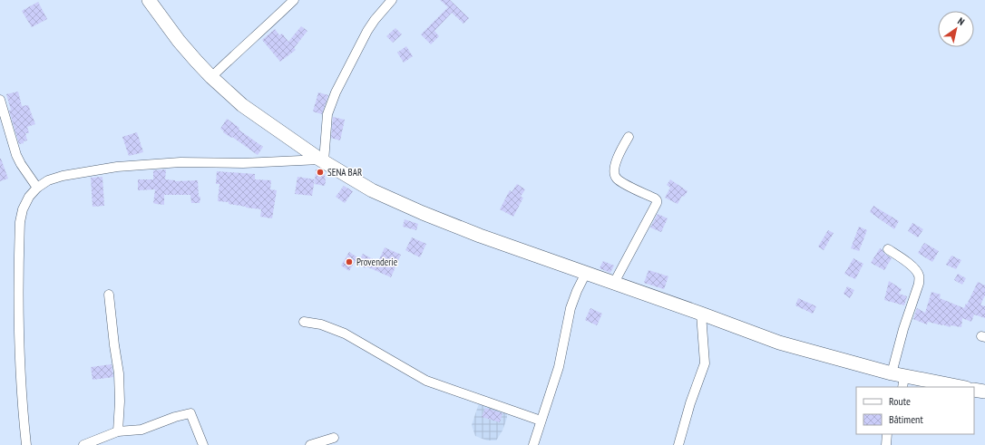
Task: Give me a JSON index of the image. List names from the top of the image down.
{
  "places": ["SENA BAR", "Provenderie"],
  "legend": ["Route", "Bâtiment"],
  "north": "top right"
}
